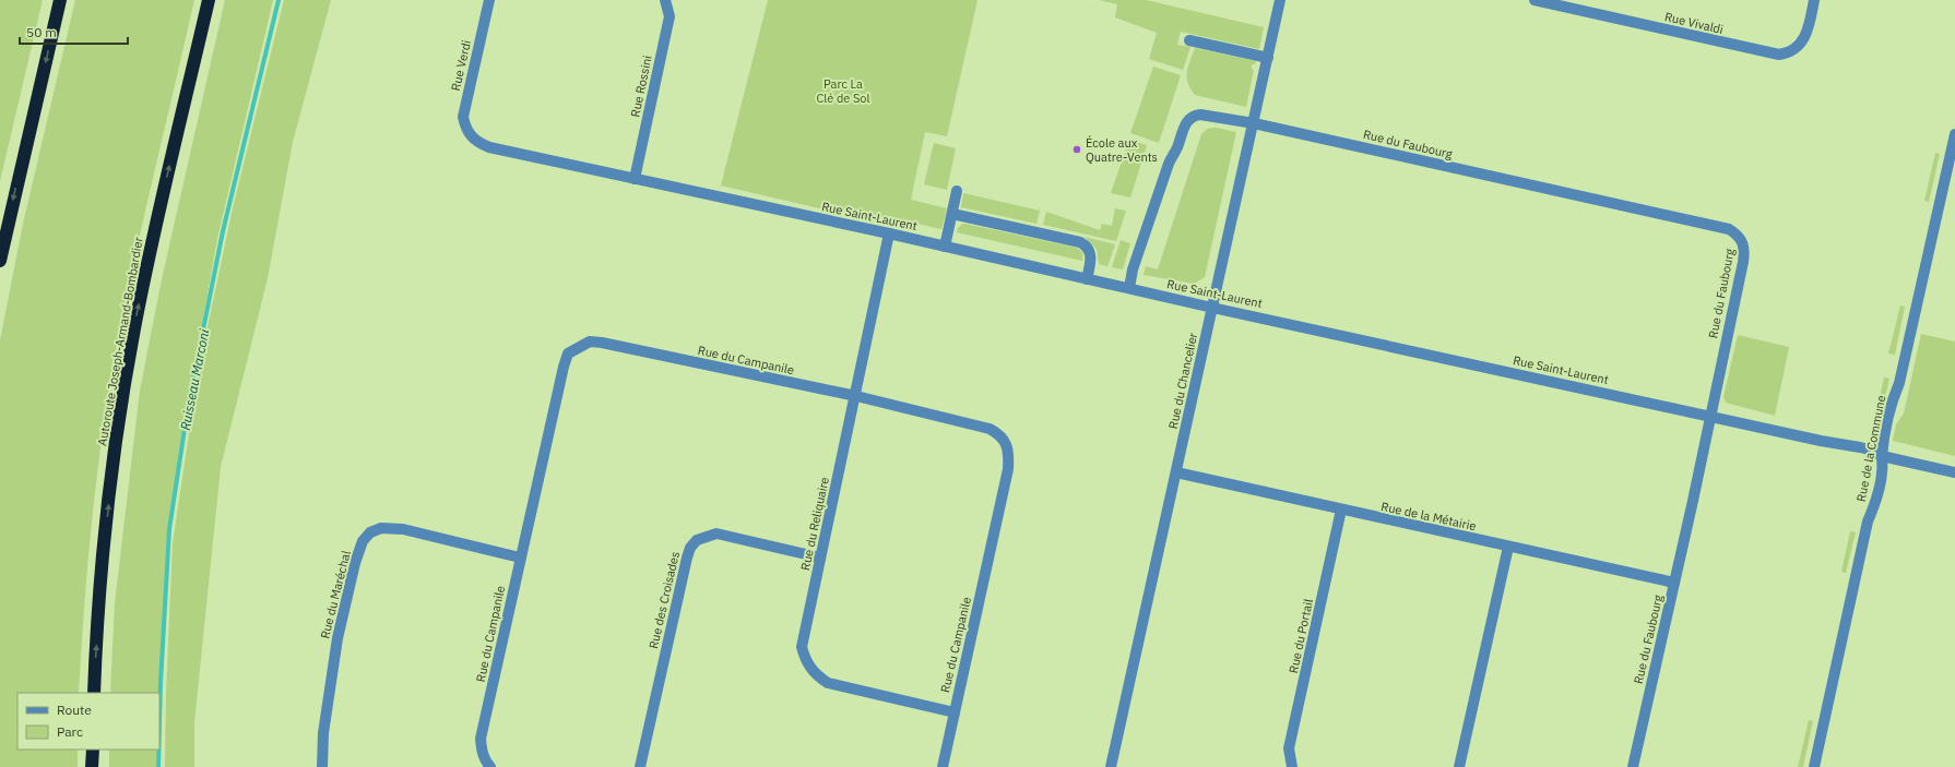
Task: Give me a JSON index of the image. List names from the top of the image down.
{
  "streets": {
    "highway": ["Autoroute Joseph-Armand-Bombardier"],
    "street": [
      "Rue Vivaldi",
      "Rue Verdi",
      "Rue Rossini",
      "Rue du Faubourg",
      "Rue Saint-Laurent",
      "Rue du Campanile",
      "Rue du Chancelier",
      "Rue de la Commune",
      "Rue de la Métairie",
      "Rue du Reliquaire",
      "Rue du Maréchal",
      "Rue des Croisades",
      "Rue du Portail"
    ]
  },
  "crossings": [
    ["Rue Verdi", "Rue Saint-Laurent"],
    ["Rue Rossini", "Rue Saint-Laurent"],
    ["Rue du Faubourg", "Rue Saint-Laurent"],
    ["Rue du Faubourg", "Rue du Chancelier"],
    ["Rue du Faubourg", "Rue de la Métairie"],
    ["Rue Saint-Laurent", "Rue du Chancelier"],
    ["Rue Saint-Laurent", "Rue de la Commune"],
    ["Rue Saint-Laurent", "Rue du Reliquaire"],
    ["Rue du Campanile", "Rue du Reliquaire"],
    ["Rue du Campanile", "Rue du Maréchal"],
    ["Rue du Chancelier", "Rue de la Métairie"],
    ["Rue de la Métairie", "Rue du Portail"],
    ["Rue du Reliquaire", "Rue des Croisades"]
  ],
  "one_way": ["Autoroute Joseph-Armand-Bombardier"],
  "water": ["Ruisseau Marconi"],
  "parks": ["Parc La Clé de Sol"],
  "places": ["École aux Quatre-Vents"],
  "legend": ["Route", "Parc"],
  "scale_bar": "50 m"
}
